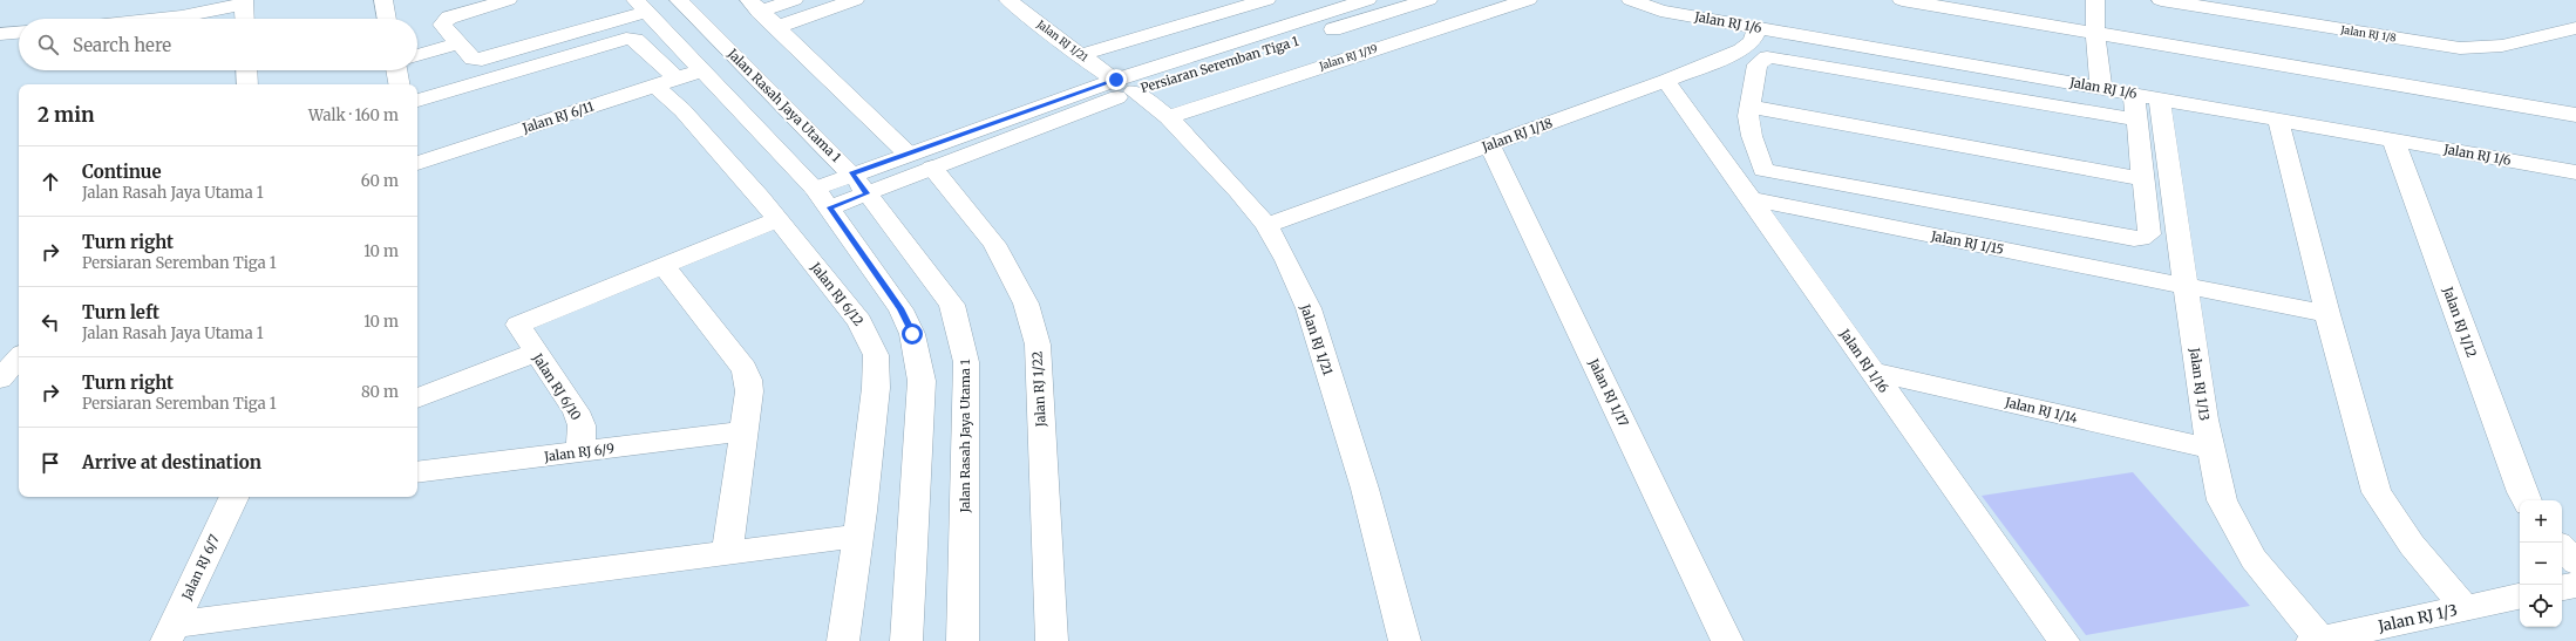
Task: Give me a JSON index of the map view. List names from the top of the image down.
{
  "streets": {
    "street": [
      "Jalan RJ 1/6",
      "Jalan RJ 1/8",
      "Jalan RJ 1/21",
      "Jalan RJ 1/19",
      "Persiaran Seremban Tiga 1",
      "Jalan Rasah Jaya Utama 1",
      "Jalan RJ 6/11",
      "Jalan RJ 1/18",
      "Jalan RJ 1/15",
      "Jalan RJ 6/12",
      "Jalan RJ 1/12",
      "Jalan RJ 1/16",
      "Jalan RJ 1/13",
      "Jalan RJ 6/10",
      "Jalan RJ 1/22",
      "Jalan RJ 1/17",
      "Jalan RJ 1/14",
      "Jalan RJ 6/9",
      "Jalan RJ 6/7",
      "Jalan RJ 1/3"
    ]
  },
  "crossings": [
    ["Jalan RJ 1/6", "Jalan RJ 1/18"],
    ["Jalan RJ 1/6", "Jalan RJ 1/12"],
    ["Jalan RJ 1/6", "Jalan RJ 1/13"],
    ["Jalan RJ 1/21", "Jalan RJ 1/19"],
    ["Jalan RJ 1/21", "Persiaran Seremban Tiga 1"],
    ["Jalan RJ 1/21", "Jalan RJ 1/18"],
    ["Persiaran Seremban Tiga 1", "Jalan Rasah Jaya Utama 1"],
    ["Persiaran Seremban Tiga 1", "Jalan RJ 1/22"],
    ["Jalan RJ 6/11", "Jalan RJ 6/12"],
    ["Jalan RJ 1/18", "Jalan RJ 1/16"],
    ["Jalan RJ 1/18", "Jalan RJ 1/17"],
    ["Jalan RJ 1/15", "Jalan RJ 1/16"],
    ["Jalan RJ 1/15", "Jalan RJ 1/13"],
    ["Jalan RJ 1/16", "Jalan RJ 1/14"],
    ["Jalan RJ 1/13", "Jalan RJ 1/14"],
    ["Jalan RJ 1/13", "Jalan RJ 1/3"],
    ["Jalan RJ 6/10", "Jalan RJ 6/9"]
  ],
  "page": {
    "search": "Search here",
    "heading": ["2 min", "Walk · 160 m"],
    "list": [
      ["Continue", "Jalan Rasah Jaya Utama 1", "60 m"],
      ["Turn right", "Persiaran Seremban Tiga 1", "10 m"],
      ["Turn left", "Jalan Rasah Jaya Utama 1", "10 m"],
      ["Turn right", "Persiaran Seremban Tiga 1", "80 m"],
      "Arrive at destination"
    ],
    "map_buttons": ["+", "−"]
  }
}
